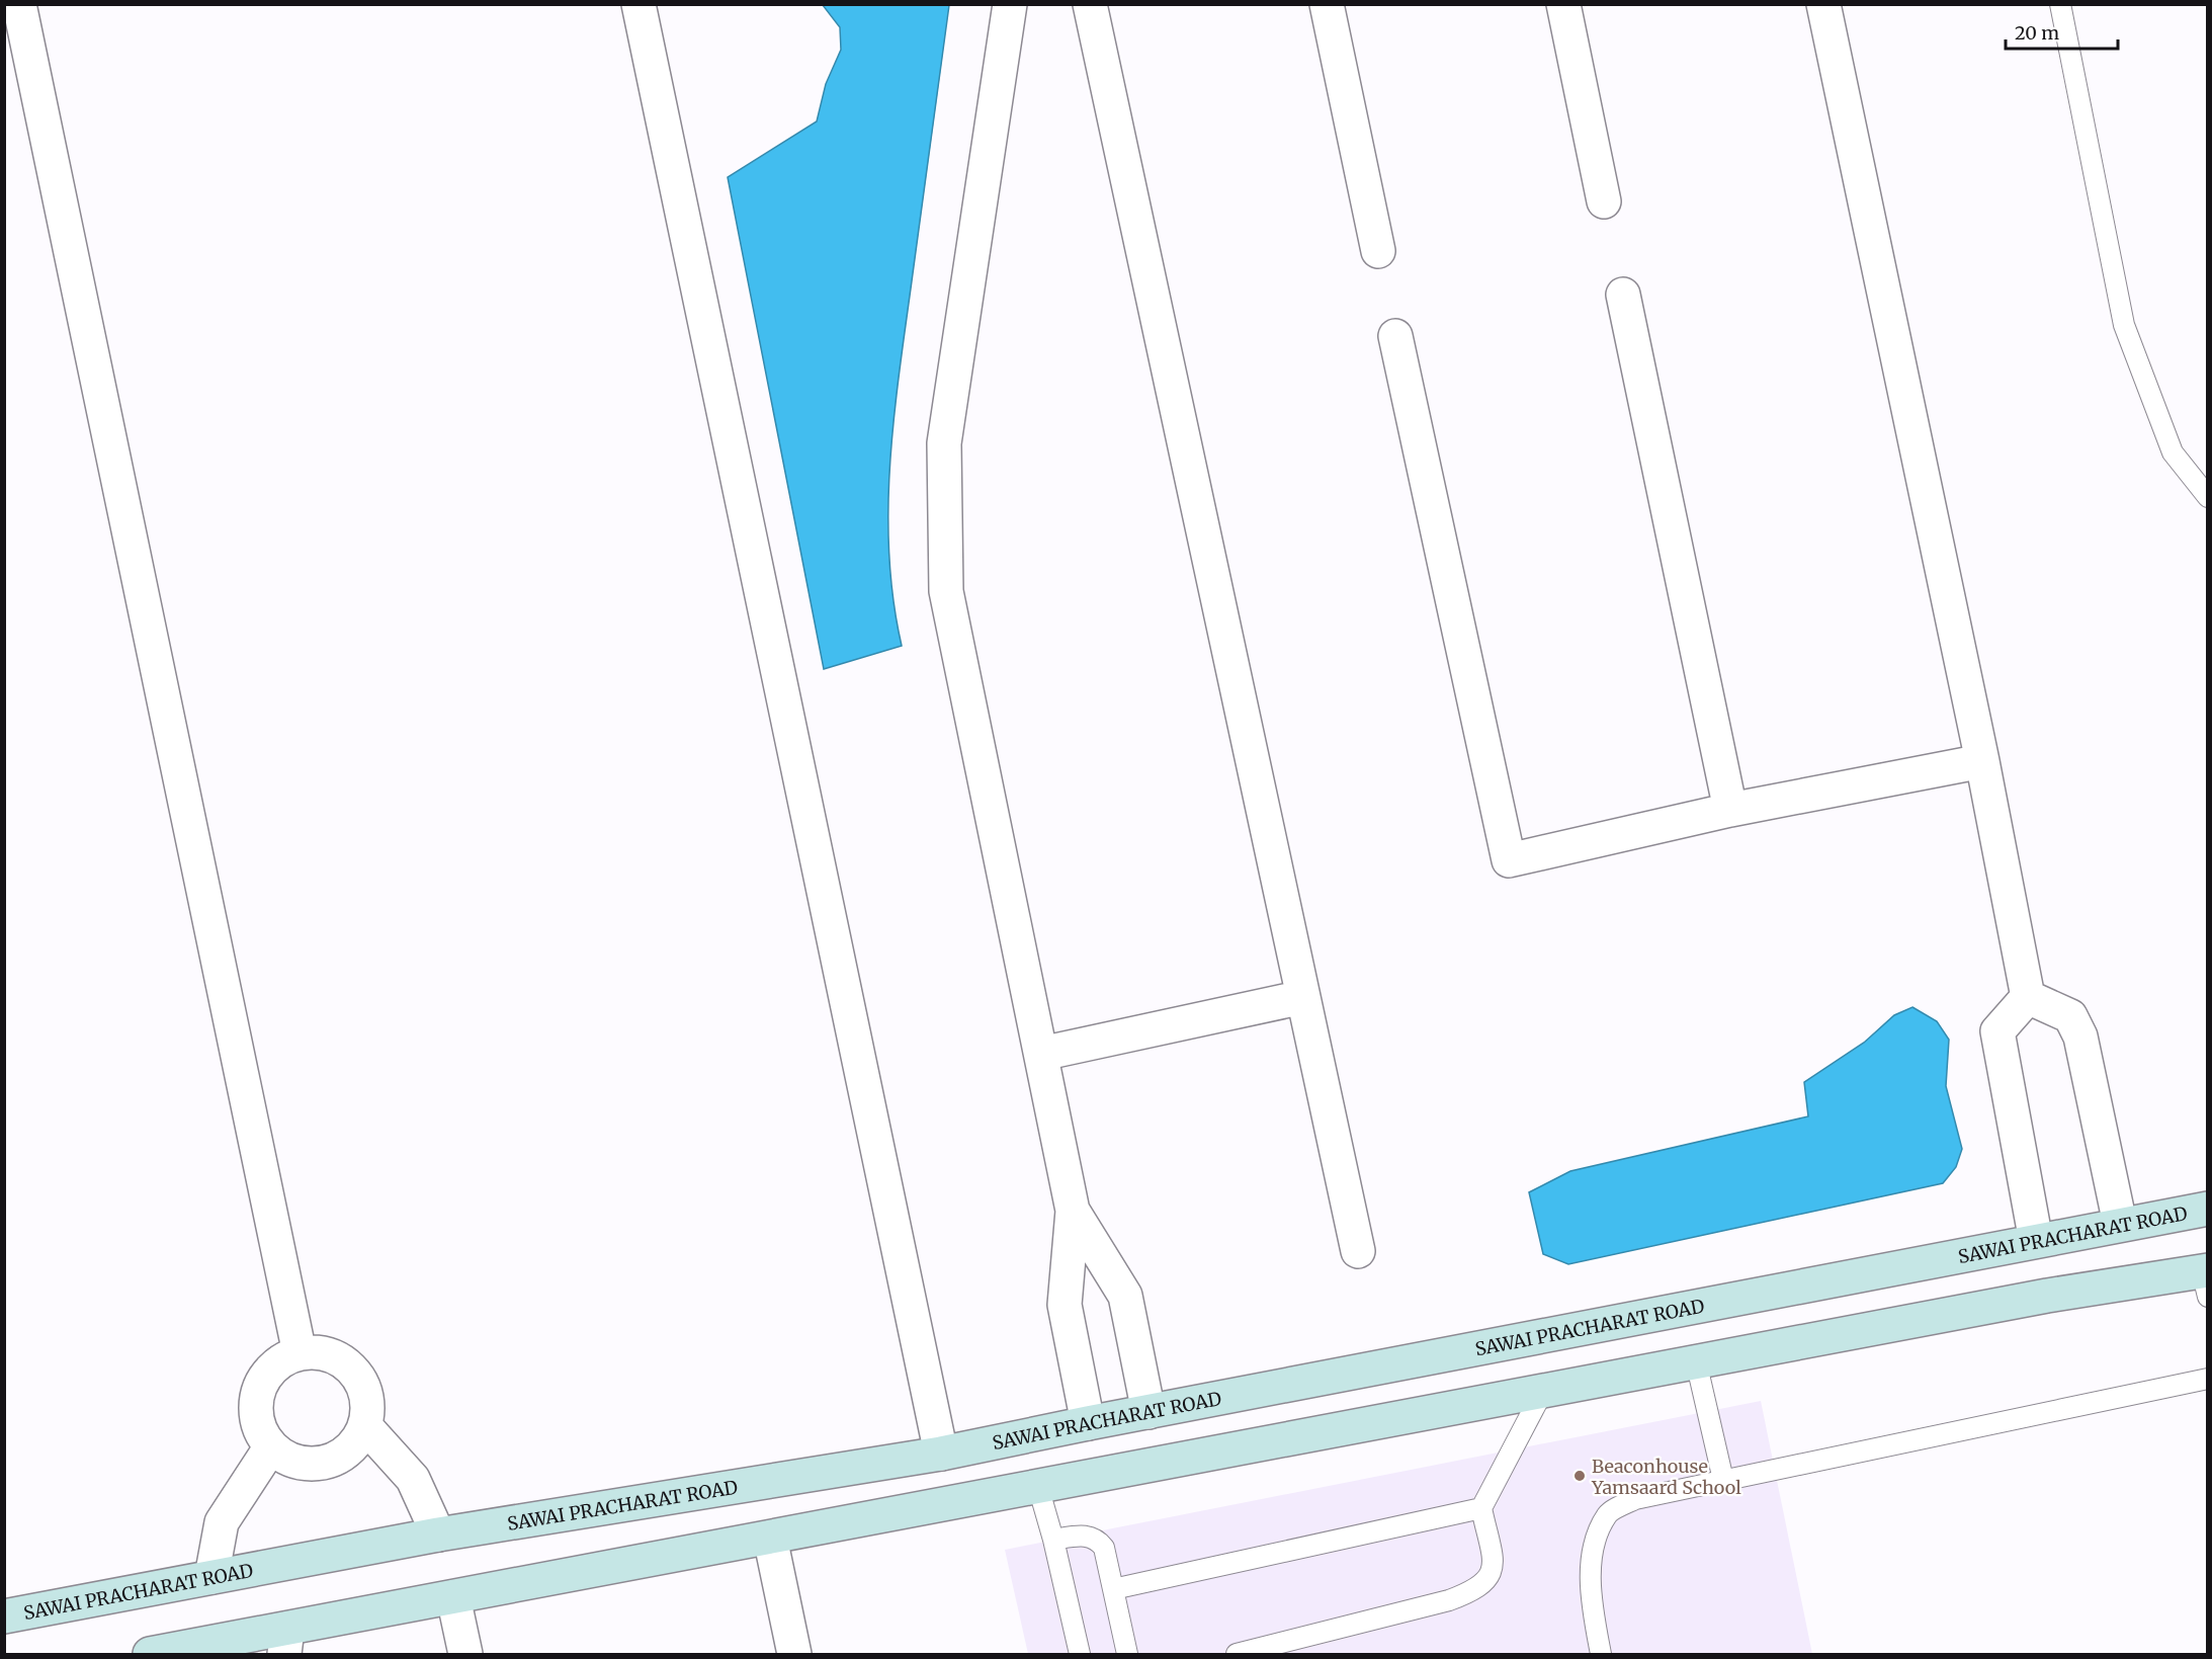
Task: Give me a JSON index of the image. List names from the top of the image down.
{
  "streets": {
    "main road": ["SAWAI PRACHARAT ROAD"]
  },
  "places": ["Beaconhouse Yamsaard School"],
  "scale_bar": "20 m"
}
